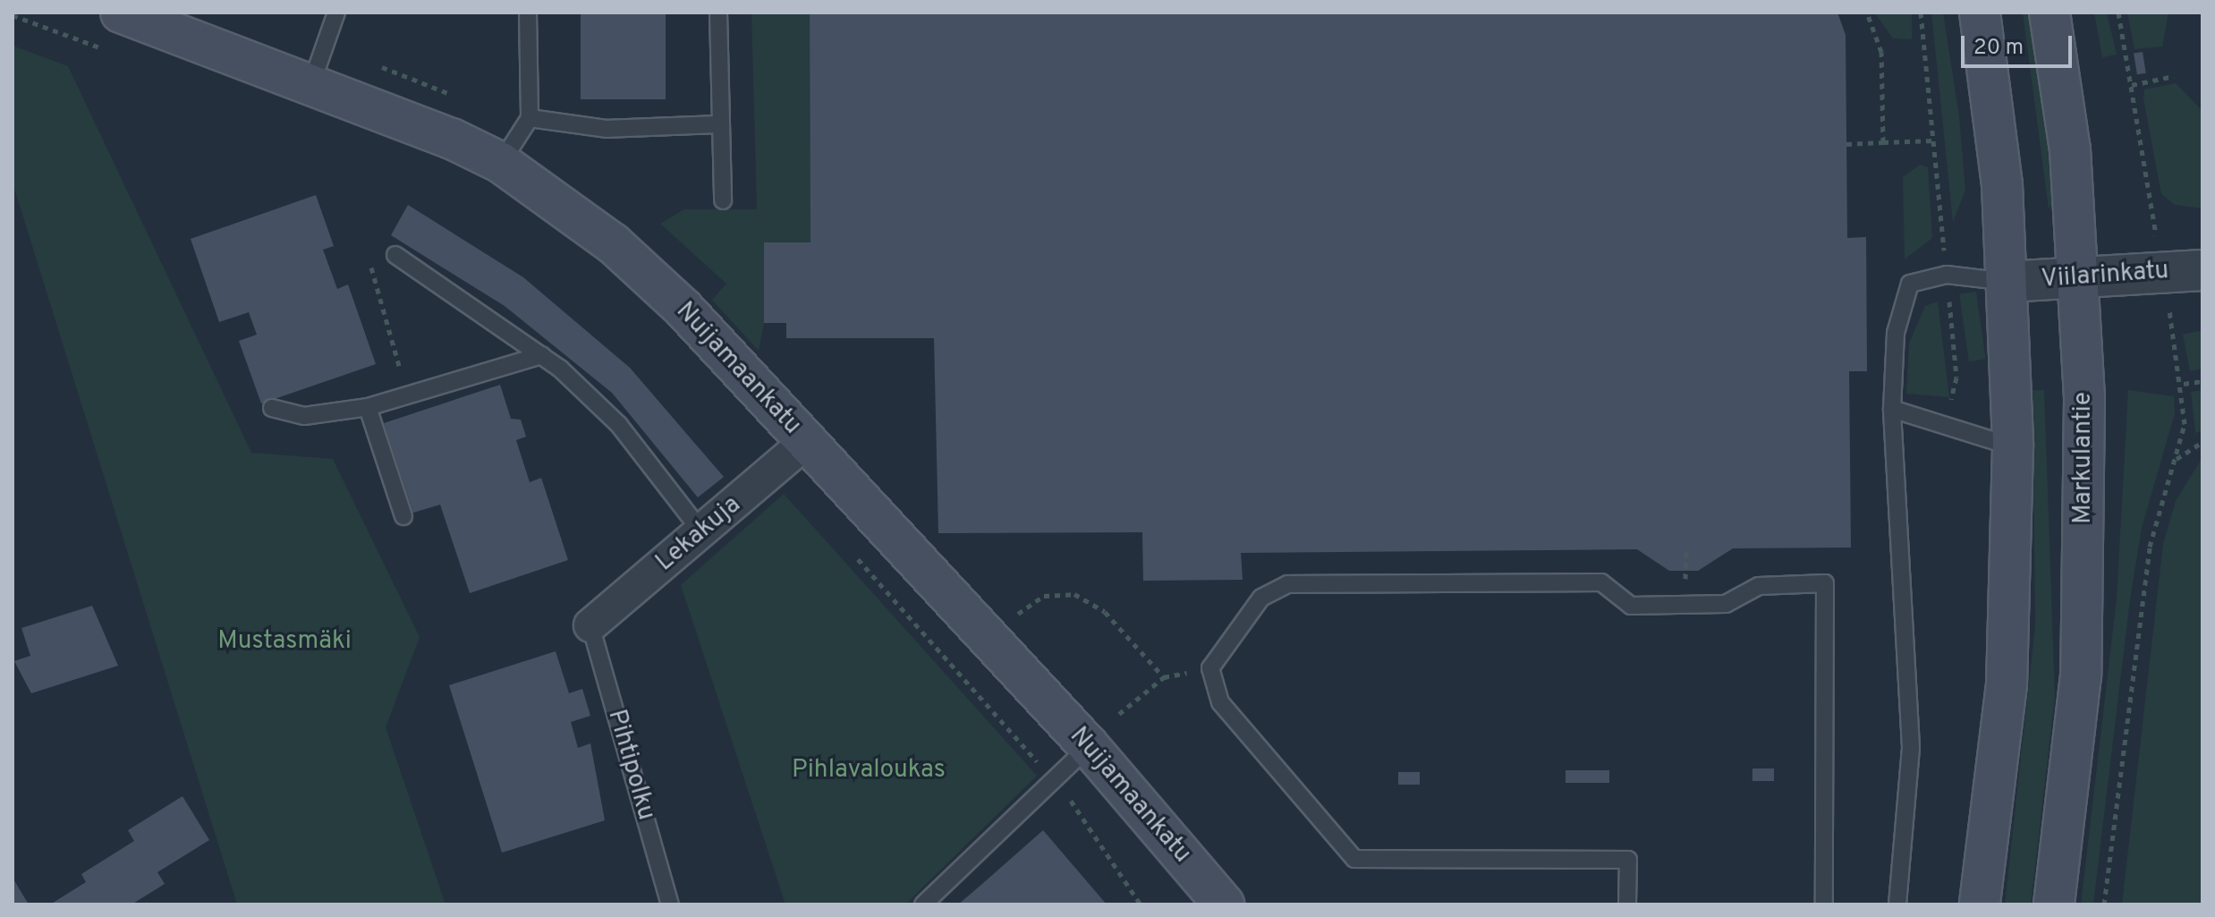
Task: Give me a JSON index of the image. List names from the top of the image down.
{
  "streets": {
    "main road": ["Nuijamaankatu", "Markulantie"],
    "street": ["Viilarinkatu", "Lekakuja"],
    "lane": ["Pihtipolku"]
  },
  "crossings": [
    ["Viilarinkatu", "Markulantie"],
    ["Nuijamaankatu", "Lekakuja"],
    ["Lekakuja", "Pihtipolku"]
  ],
  "parks": ["Mustasmäki", "Pihlavaloukas"],
  "scale_bar": "20 m"
}
